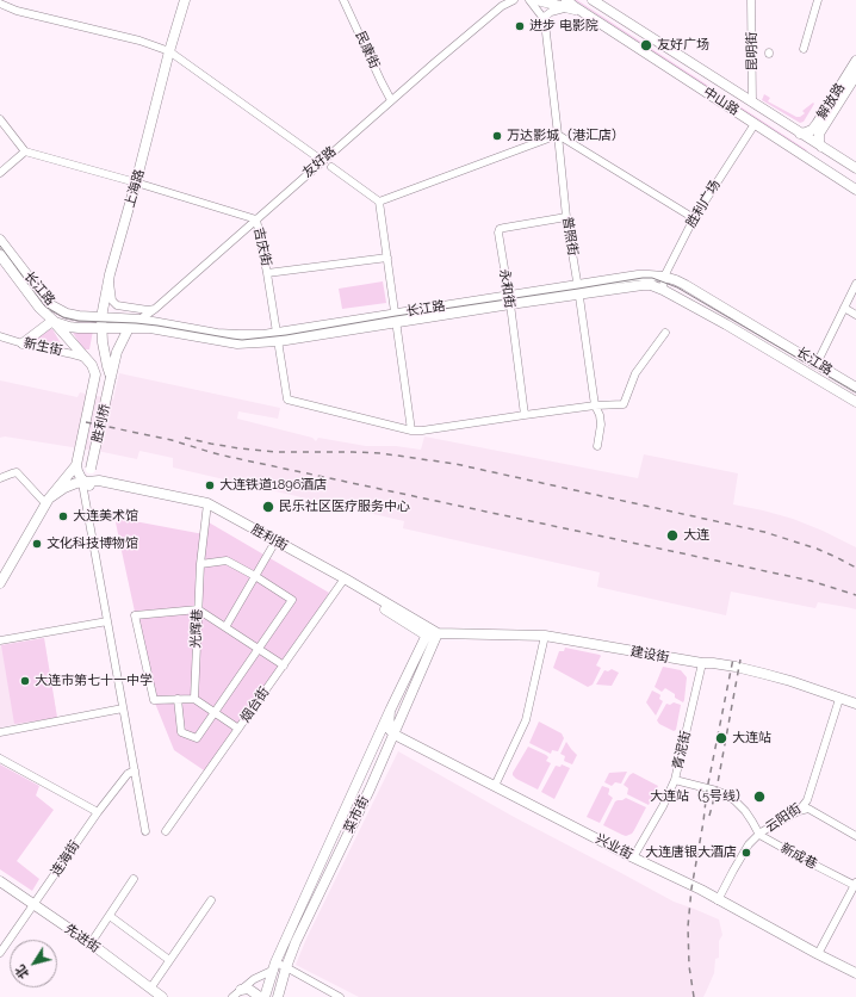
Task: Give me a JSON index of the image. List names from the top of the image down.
{
  "streets": {
    "main road": [
      "中山路",
      "解放路",
      "上海路",
      "长江路",
      "胜利桥",
      "胜利街",
      "建设街",
      "菜市街",
      "兴业街",
      "先进街"
    ],
    "street": [
      "民康街",
      "昆明街",
      "友好路",
      "胜利广场",
      "普照街",
      "吉庆街",
      "永和街",
      "新生街",
      "光辉巷",
      "烟台街",
      "青泥街",
      "云阳街",
      "新成巷",
      "连海街"
    ]
  },
  "crossings": [
    ["民康街", "友好路"],
    ["昆明街", "中山路"],
    ["中山路", "解放路"],
    ["中山路", "胜利广场"],
    ["友好路", "吉庆街"],
    ["友好路", "长江路"],
    ["上海路", "吉庆街"],
    ["上海路", "长江路"],
    ["上海路", "胜利桥"],
    ["胜利广场", "长江路"],
    ["普照街", "长江路"],
    ["普照街", "永和街"],
    ["吉庆街", "长江路"],
    ["长江路", "永和街"],
    ["长江路", "胜利桥"],
    ["新生街", "胜利桥"],
    ["胜利桥", "胜利街"],
    ["胜利街", "光辉巷"],
    ["胜利街", "建设街"],
    ["胜利街", "烟台街"],
    ["胜利街", "菜市街"],
    ["建设街", "青泥街"],
    ["建设街", "菜市街"],
    ["建设街", "云阳街"],
    ["青泥街", "兴业街"],
    ["菜市街", "兴业街"],
    ["云阳街", "兴业街"],
    ["云阳街", "新成巷"],
    ["连海街", "先进街"]
  ],
  "places": [
    "进步 电影院",
    "友好广场",
    "万达影城（港汇店）",
    "大连铁道1896酒店",
    "民乐社区医疗服务中心",
    "大连美术馆",
    "大连",
    "文化科技博物馆",
    "大连市第七十一中学",
    "大连站",
    "大连站（5号线）",
    "大连唐银大酒店"
  ],
  "north": "bottom left"
}
